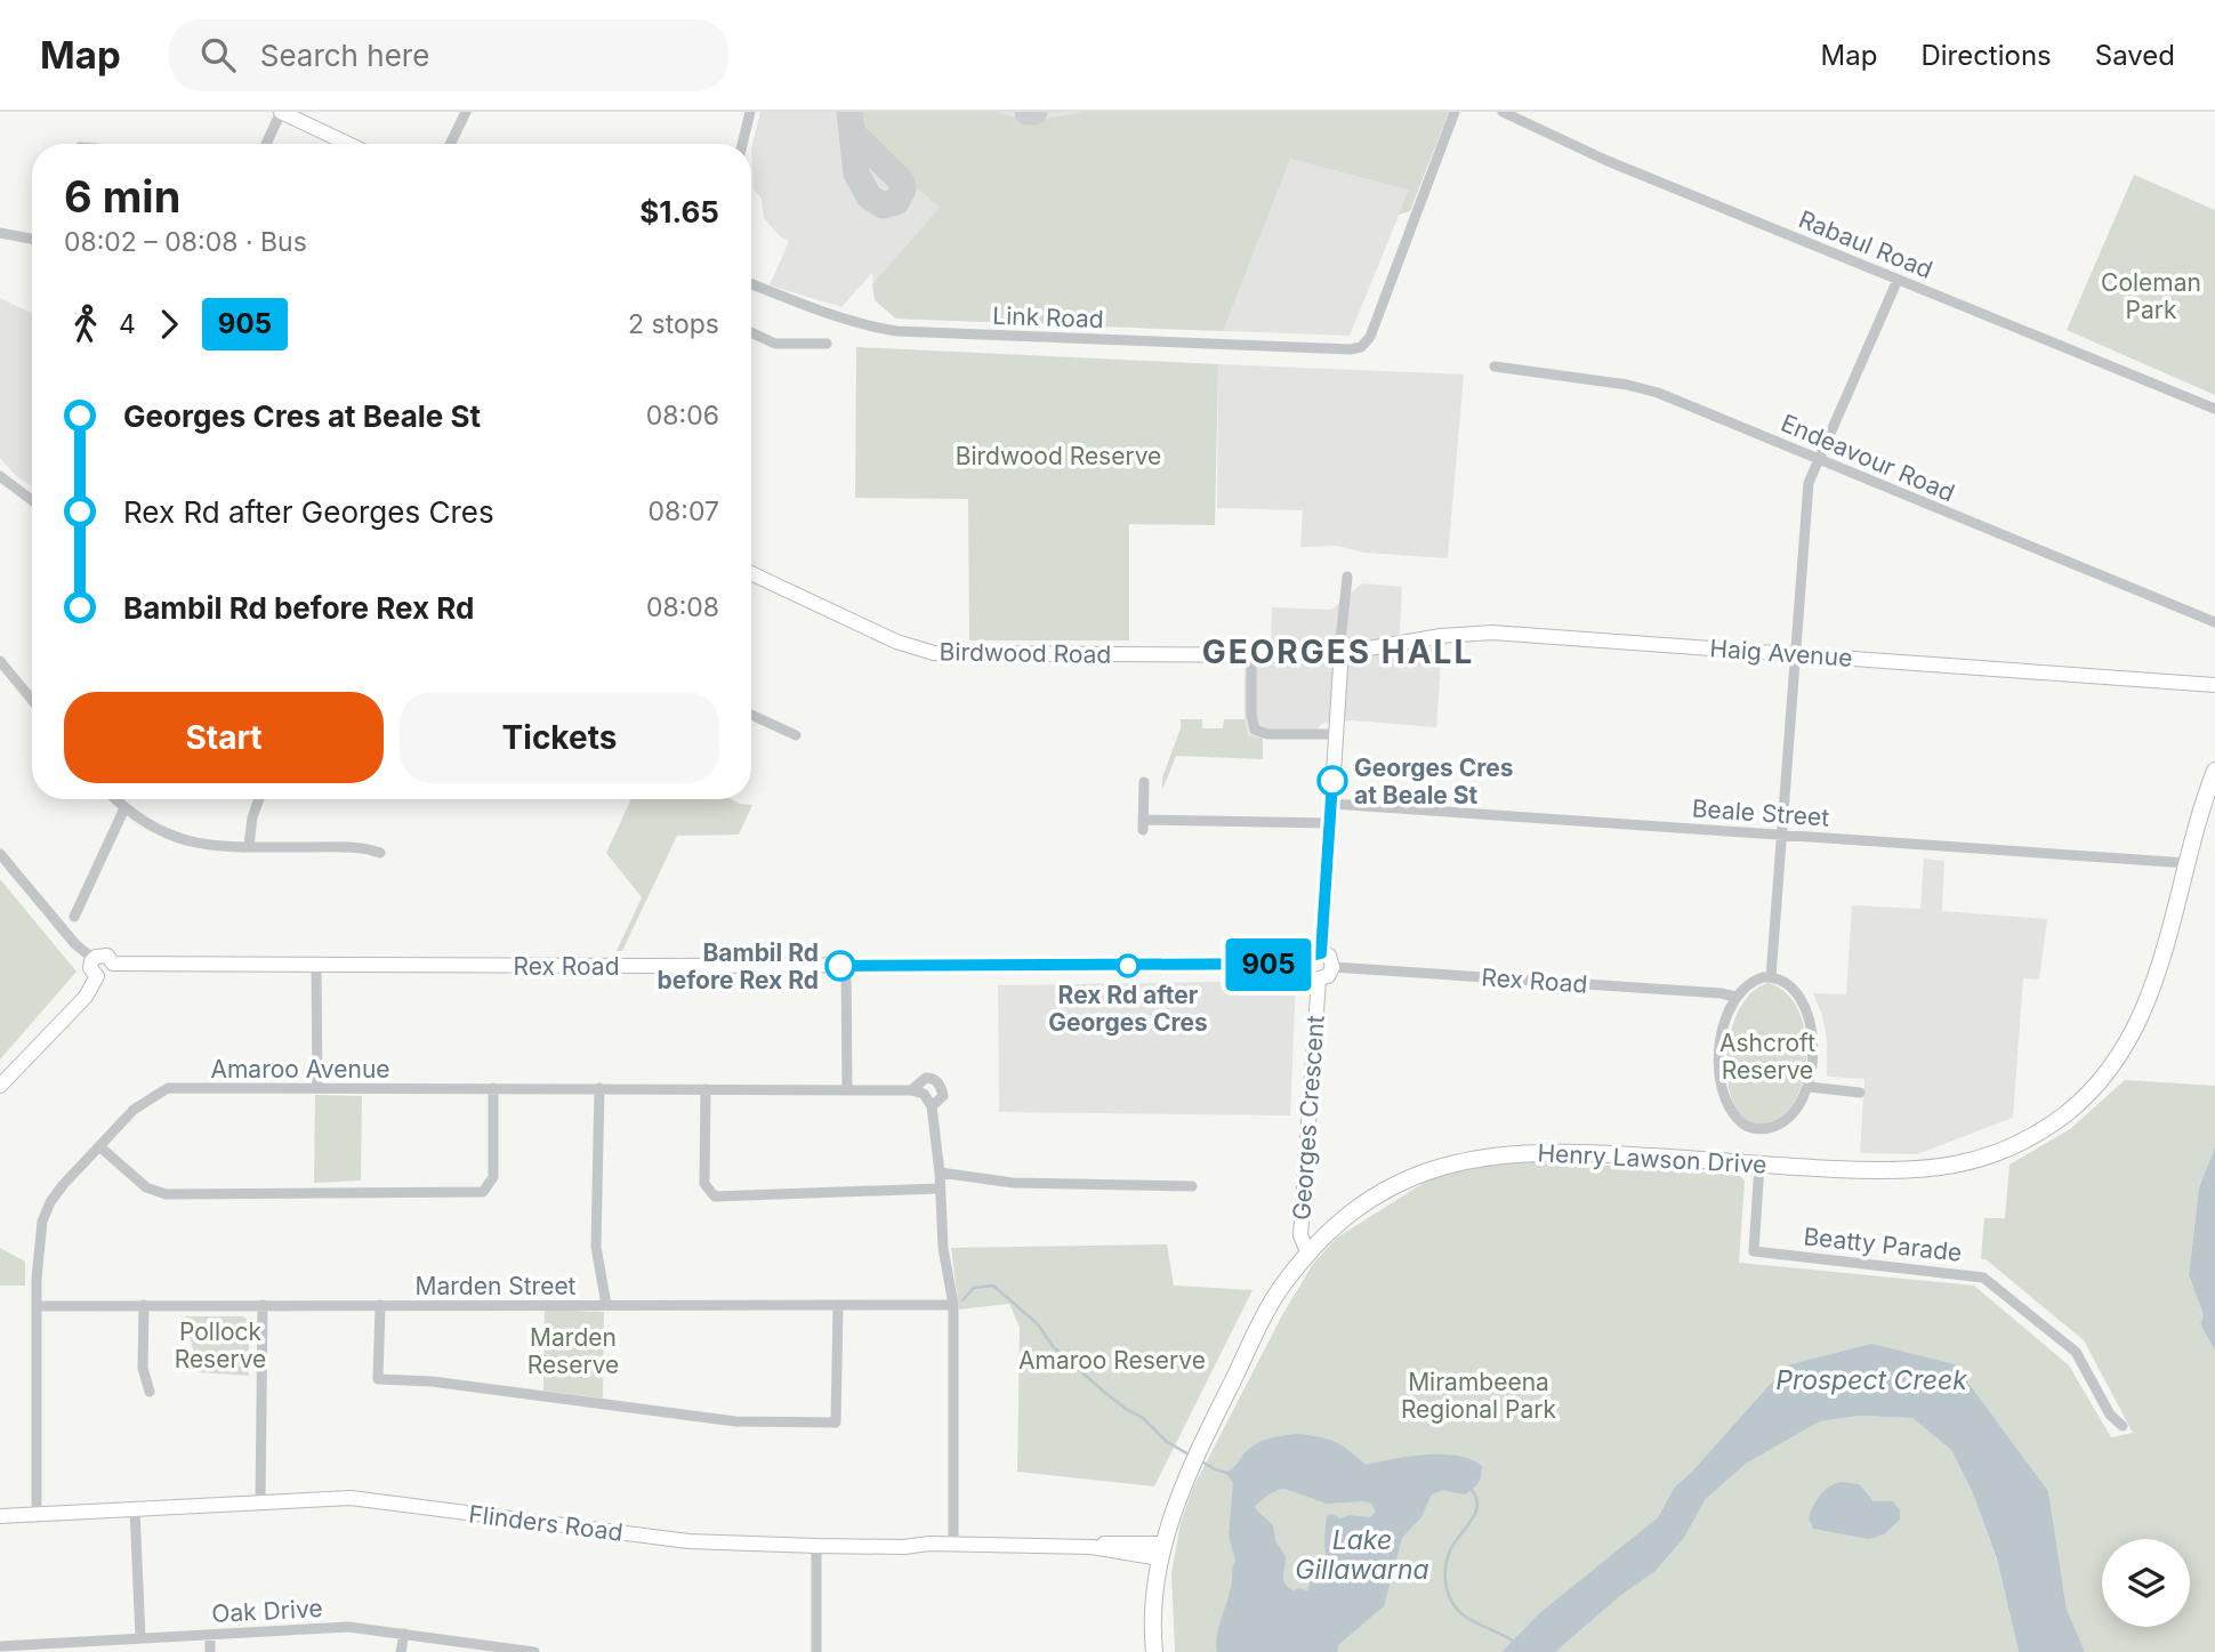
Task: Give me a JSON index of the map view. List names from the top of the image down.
{
  "streets": {
    "main road": ["Henry Lawson Drive"],
    "street": [
      "Rabaul Road",
      "Link Road",
      "Endeavour Road",
      "Birdwood Road",
      "Haig Avenue",
      "Beale Street",
      "Rex Road",
      "Amaroo Avenue",
      "Georges Crescent",
      "Beatty Parade",
      "Marden Street",
      "Flinders Road",
      "Oak Drive"
    ]
  },
  "crossings": [
    ["Birdwood Road", "Haig Avenue"],
    ["Beale Street", "Henry Lawson Drive"],
    ["Rex Road", "Georges Crescent"],
    ["Amaroo Avenue", "Marden Street"],
    ["Amaroo Avenue", "Flinders Road"],
    ["Georges Crescent", "Henry Lawson Drive"],
    ["Henry Lawson Drive", "Beatty Parade"],
    ["Henry Lawson Drive", "Flinders Road"]
  ],
  "districts": ["GEORGES HALL"],
  "water": ["Prospect Creek", "Lake Gillawarna"],
  "parks": [
    "Coleman Park",
    "Birdwood Reserve",
    "Ashcroft Reserve",
    "Pollock Reserve",
    "Marden Reserve",
    "Amaroo Reserve",
    "Mirambeena Regional Park"
  ],
  "places": ["Georges Cres at Beale St", "Bambil Rd before Rex Rd", "Rex Rd after Georges Cres"],
  "lines": ["bus line 905"],
  "page": {
    "header": "Map",
    "search": "Search here",
    "nav": ["Map", "Directions", "Saved"],
    "on_map": "905",
    "heading": ["6 min", "08:02 – 08:08 · Bus", "$1.65"],
    "legs": ["4", "905", "2 stops"],
    "list": [
      {
        "name": "Georges Cres at Beale St",
        "value": "08:06"
      },
      {
        "name": "Rex Rd after Georges Cres",
        "value": "08:07"
      },
      {
        "name": "Bambil Rd before Rex Rd",
        "value": "08:08"
      }
    ],
    "buttons": ["Start", "Tickets"]
  }
}
